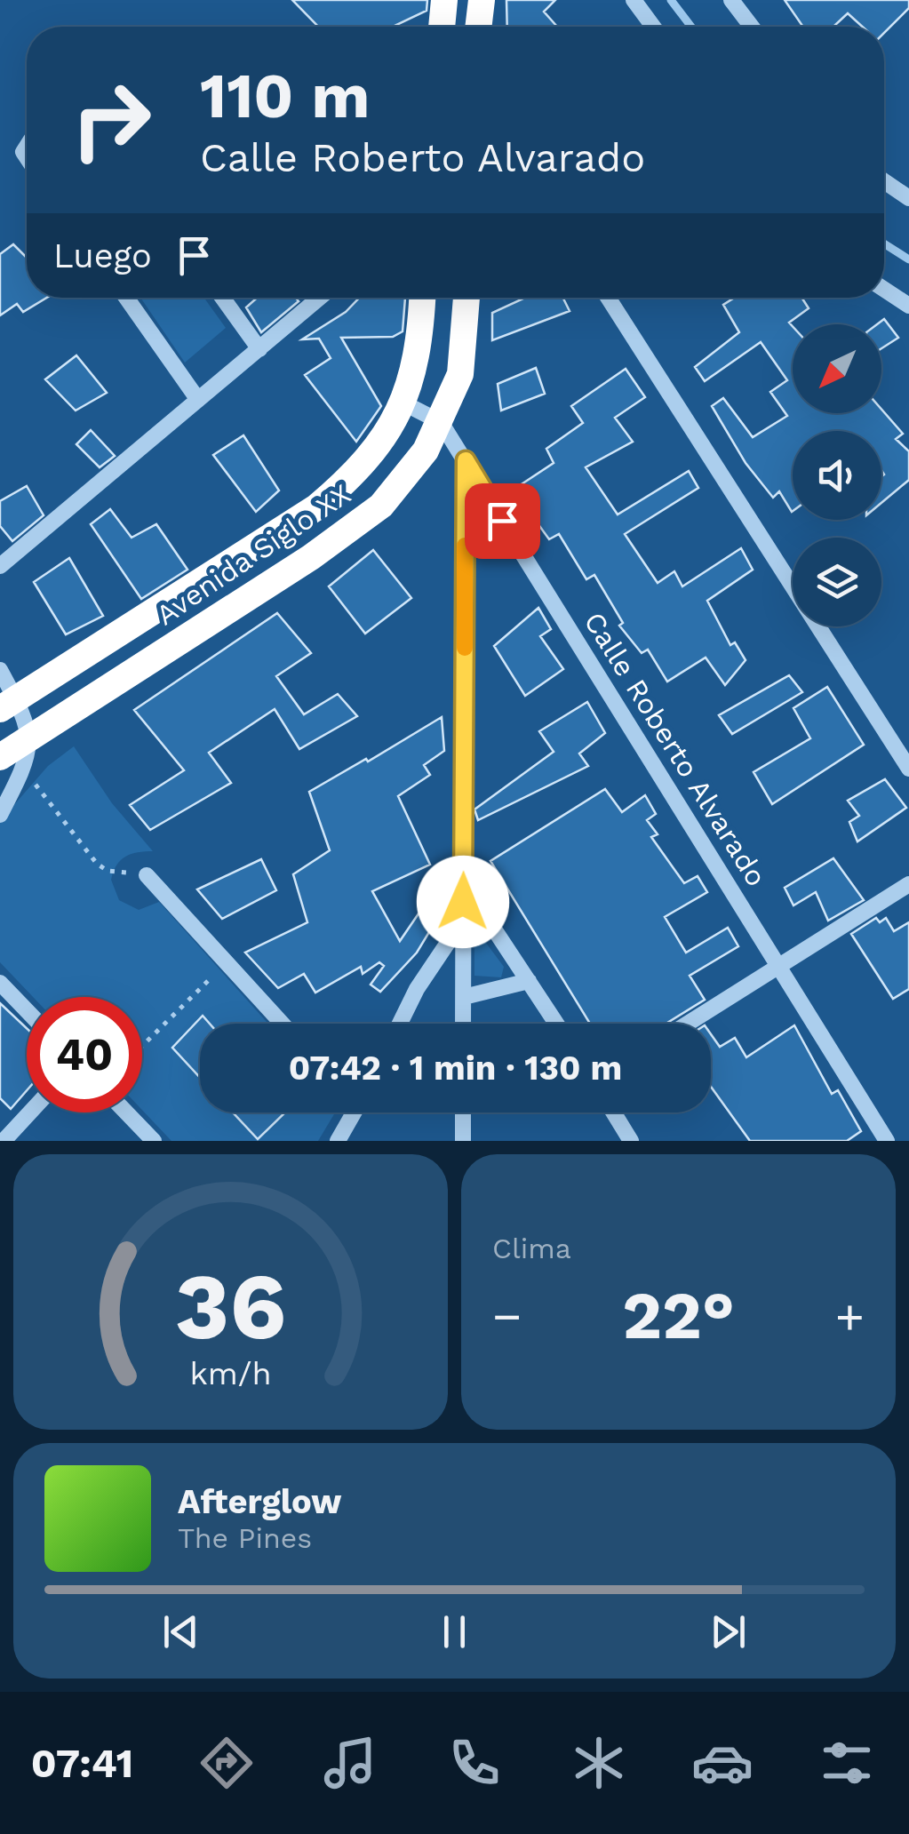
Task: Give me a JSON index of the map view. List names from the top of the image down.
{
  "streets": {
    "highway": ["Avenida Siglo XX"],
    "street": ["Calle Roberto Alvarado"]
  },
  "crossings": [
    ["Avenida Siglo XX", "Calle Roberto Alvarado"]
  ],
  "north": "bottom left",
  "page": {
    "turn": ["110 m", "Calle Roberto Alvarado"],
    "then": "Luego",
    "limit": "40",
    "trip": "07:42 · 1 min · 130 m",
    "tile": "Clima",
    "heat": ["−", "22°", "+"],
    "song": ["Afterglow", "The Pines"],
    "tabs": "07:41",
    "gauge": ["36", "km/h"]
  }
}
